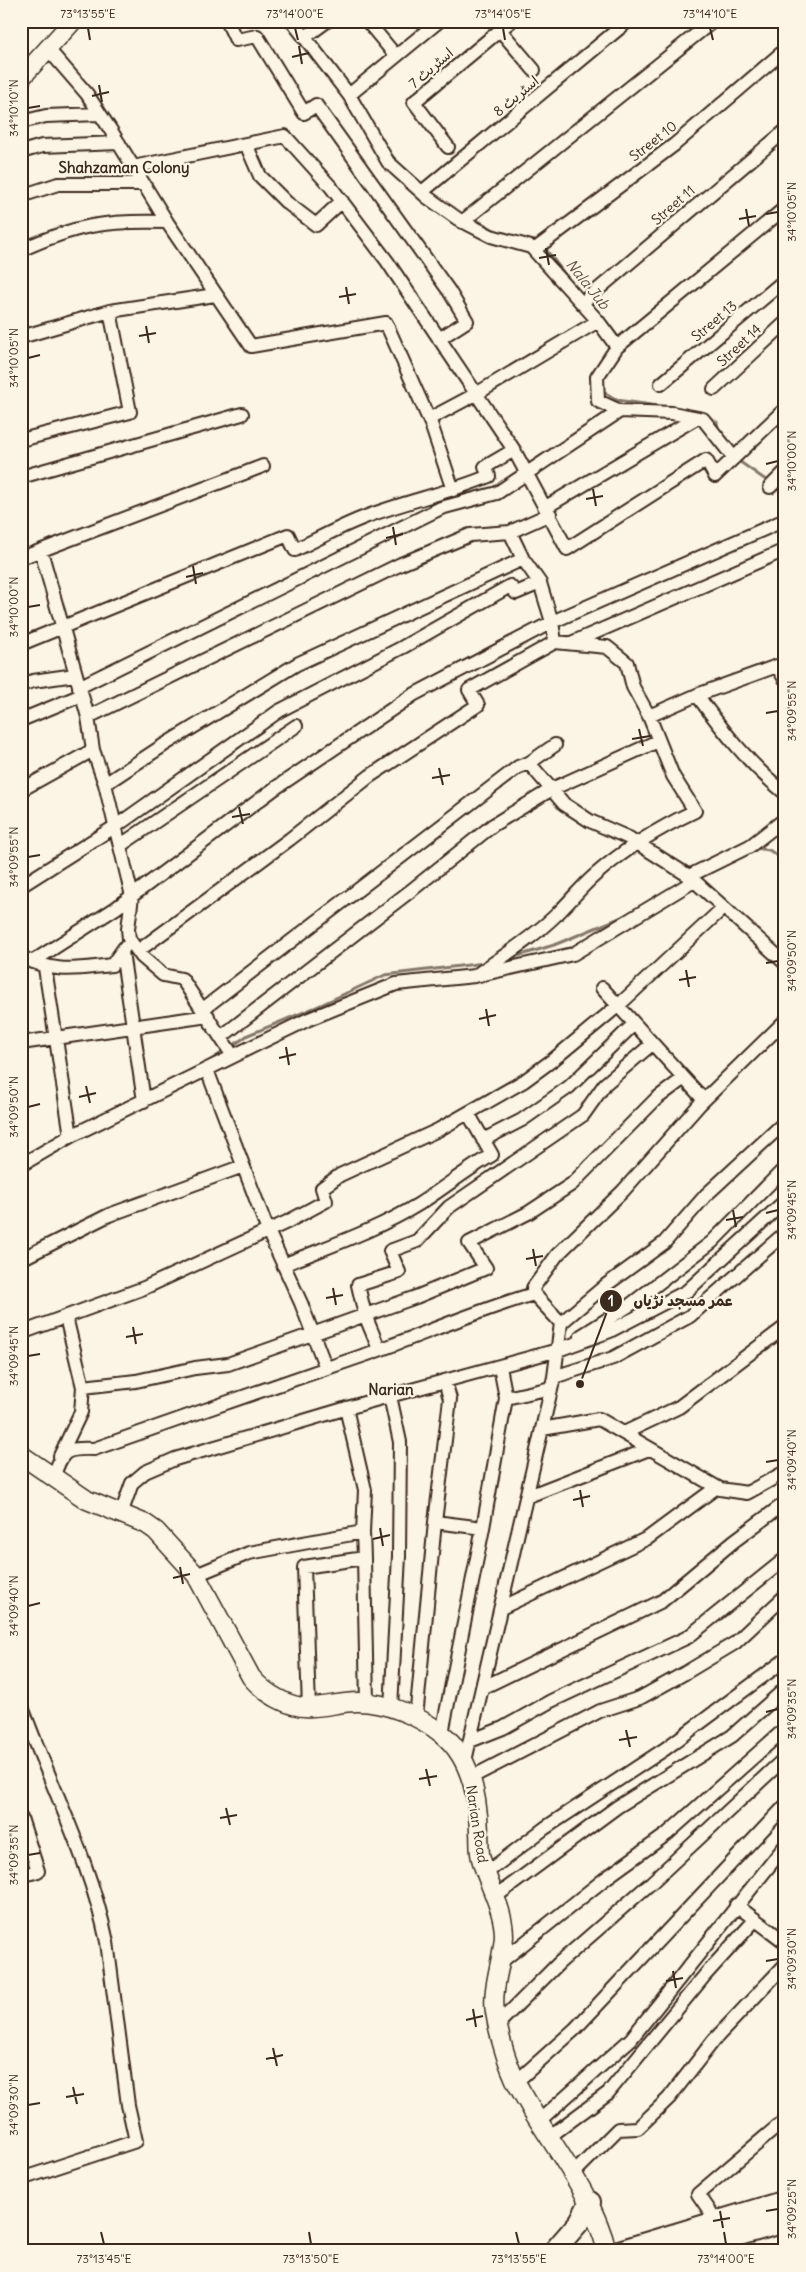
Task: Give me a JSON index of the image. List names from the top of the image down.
{
  "streets": {
    "main road": ["Narian Road"],
    "street": [
      "اسٹریٹ 7",
      "اسٹریٹ 8",
      "Street 10",
      "Street 11",
      "Street 13",
      "Street 14"
    ]
  },
  "districts": ["Shahzaman Colony", "Narian"],
  "water": ["Nala Jub"],
  "places": ["عمر مسجد نڑیاں"],
  "coordinates": [
    "73°13'55\"E",
    "73°14'00\"E",
    "73°14'05\"E",
    "73°14'10\"E",
    "34°10'10\"N",
    "34°10'05\"N",
    "34°10'00\"N",
    "34°09'55\"N",
    "34°09'50\"N",
    "34°09'45\"N",
    "34°09'40\"N",
    "34°09'35\"N",
    "34°09'30\"N",
    "34°09'25\"N",
    "73°13'45\"E",
    "73°13'50\"E"
  ]
}
